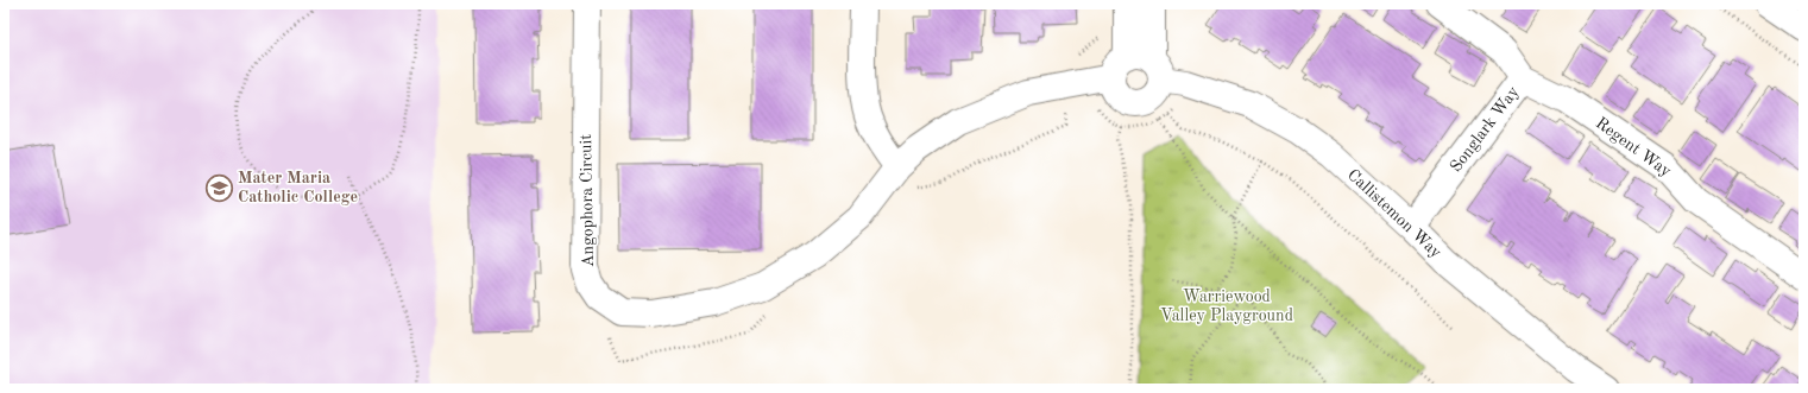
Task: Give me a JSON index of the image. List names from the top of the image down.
{
  "streets": {
    "street": [
      "Songlark Way",
      "Regent Way",
      "Angophora Circuit",
      "Callistemon Way"
    ]
  },
  "crossings": [
    ["Songlark Way", "Regent Way"],
    ["Songlark Way", "Callistemon Way"],
    ["Angophora Circuit", "Callistemon Way"]
  ],
  "parks": ["Warriewood Valley Playground"],
  "places": {
    "school or university": ["Mater Maria Catholic College"]
  }
}
